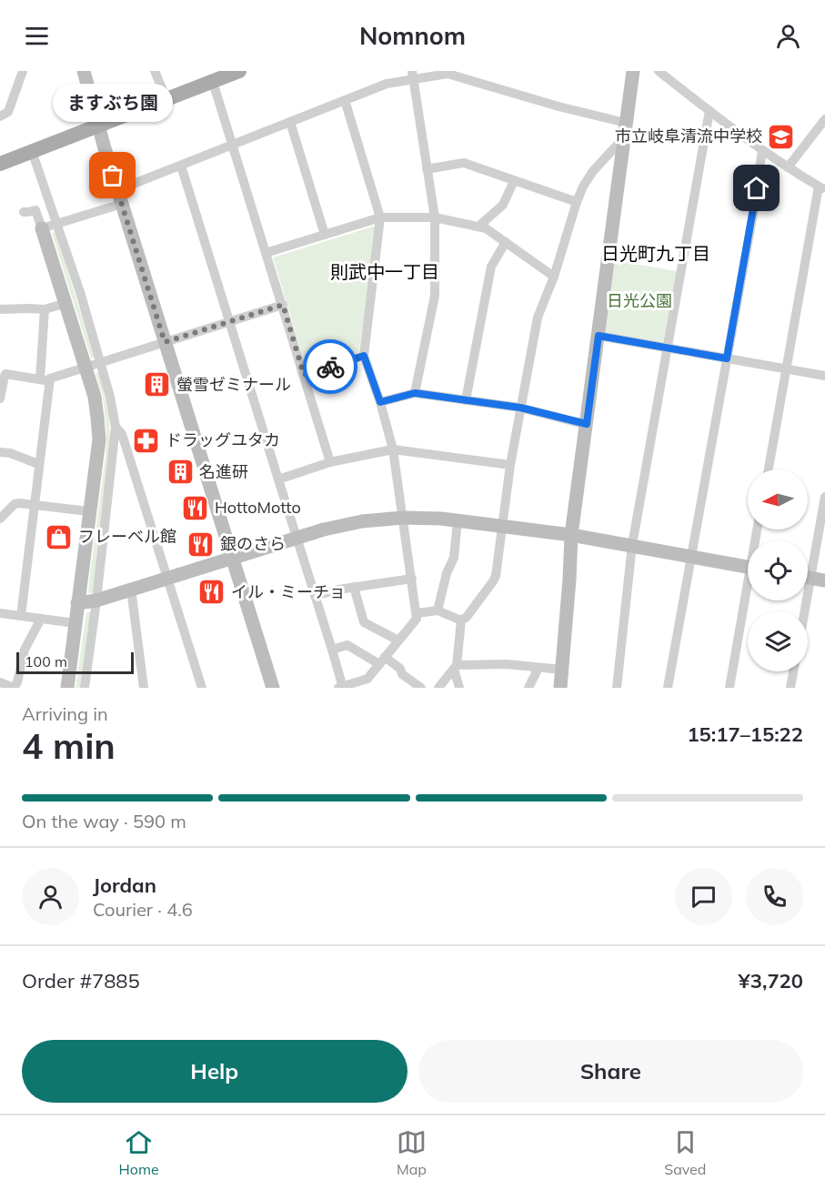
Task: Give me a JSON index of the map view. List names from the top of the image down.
{
  "districts": ["日光町九丁目", "則武中一丁目"],
  "parks": ["日光公園"],
  "places": {
    "school or university": ["市立岐阜清流中学校"],
    "other": ["ますぶち園"],
    "building": ["螢雪ゼミナール", "名進研"],
    "pharmacy": ["ドラッグユタカ"],
    "restaurant": ["HottoMotto", "銀のさら", "イル・ミーチョ"],
    "shop": ["フレーベル館"]
  },
  "scale_bar": "100 m",
  "north": "left",
  "page": {
    "header": "Nomnom",
    "bubble": "ますぶち園",
    "scale": "100 m",
    "heading": ["4 min", "Arriving in", "15:17–15:22"],
    "panel": [
      "Jordan",
      "Courier · 4.6",
      "Order #7885",
      "¥3,720"
    ],
    "bar": "On the way · 590 m",
    "buttons": ["Help", "Share"],
    "tabs": ["Home", "Map", "Saved"]
  }
}
